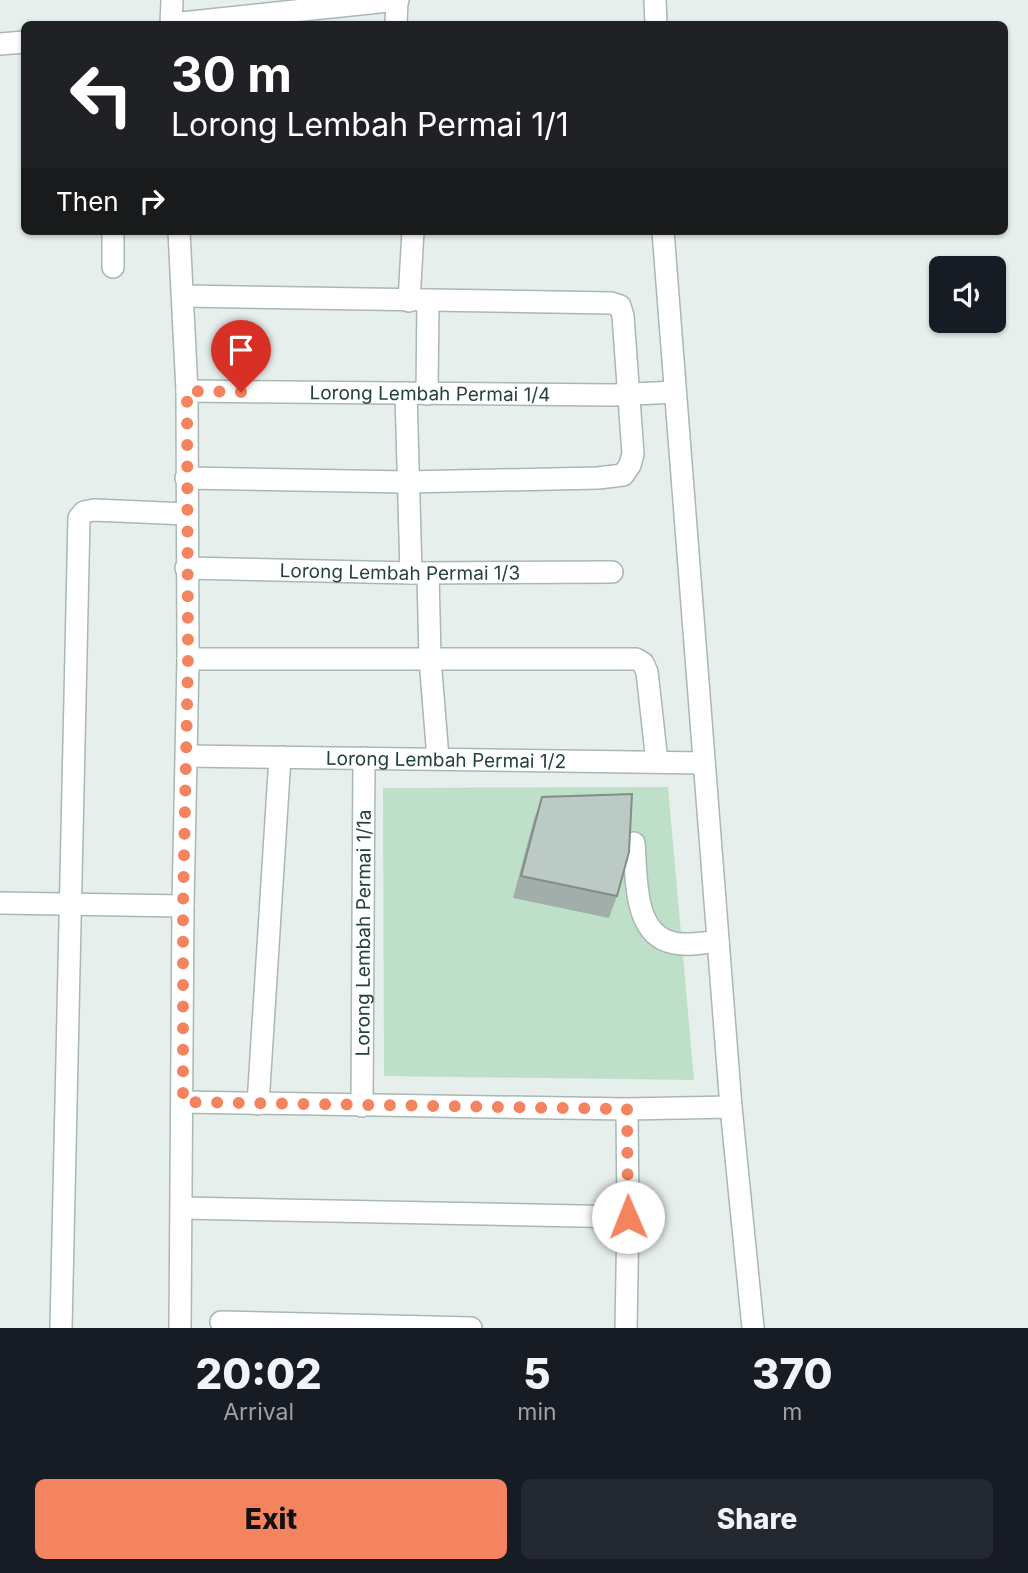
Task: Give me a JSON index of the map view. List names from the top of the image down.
{
  "streets": {
    "street": [
      "Lorong Lembah Permai 1/4",
      "Lorong Lembah Permai 1/3",
      "Lorong Lembah Permai 1/2",
      "Lorong Lembah Permai 1/1a"
    ]
  },
  "crossings": [
    ["Lorong Lembah Permai 1/2", "Lorong Lembah Permai 1/1a"]
  ],
  "page": {
    "turn": ["30 m", "Lorong Lembah Permai 1/1"],
    "then": "Then",
    "eta": [
      "20:02",
      "Arrival",
      "5",
      "min",
      "370",
      "m"
    ],
    "buttons": ["Exit", "Share"]
  }
}
